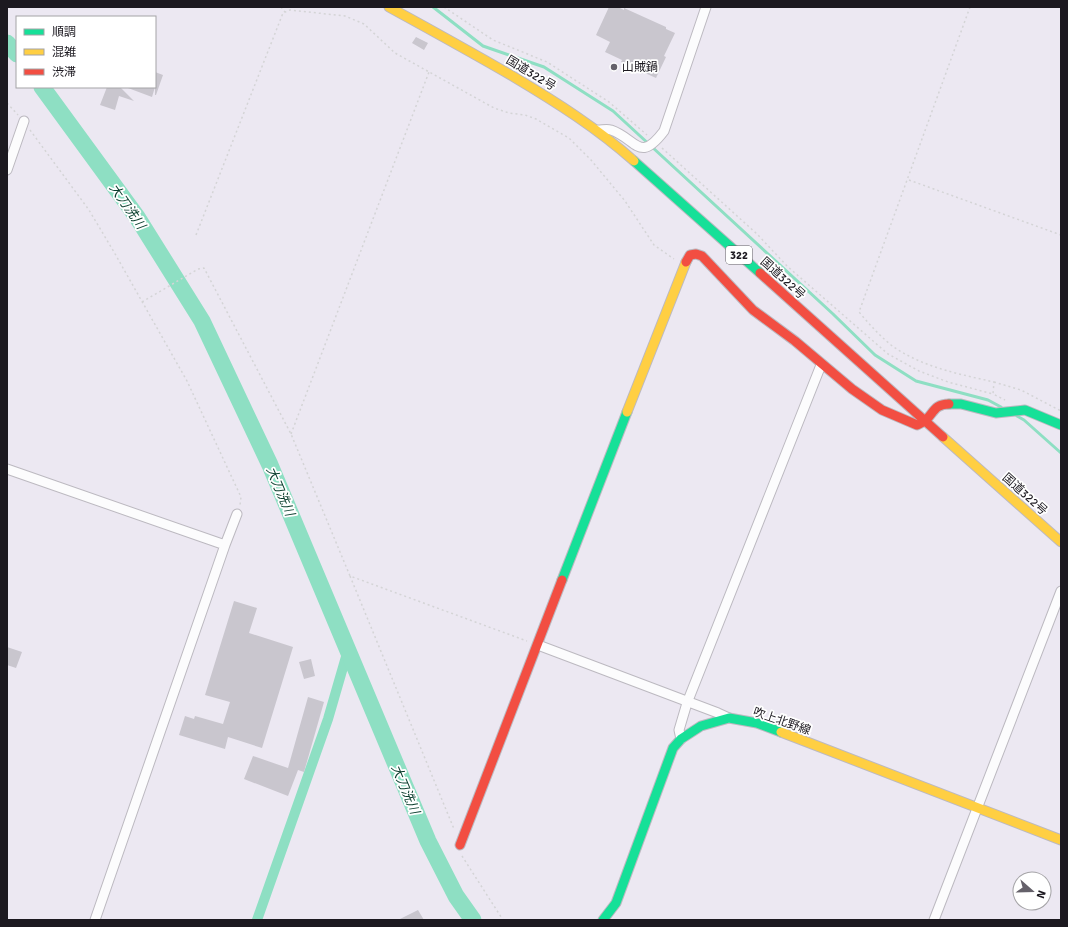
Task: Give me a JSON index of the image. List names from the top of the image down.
{
  "streets": {
    "main road": ["国道322号", "322", "吹上北野線"]
  },
  "water": ["大刀洗川"],
  "places": ["山賊鍋"],
  "legend": ["順調", "混雑", "渋滞"],
  "north": "right"
}
